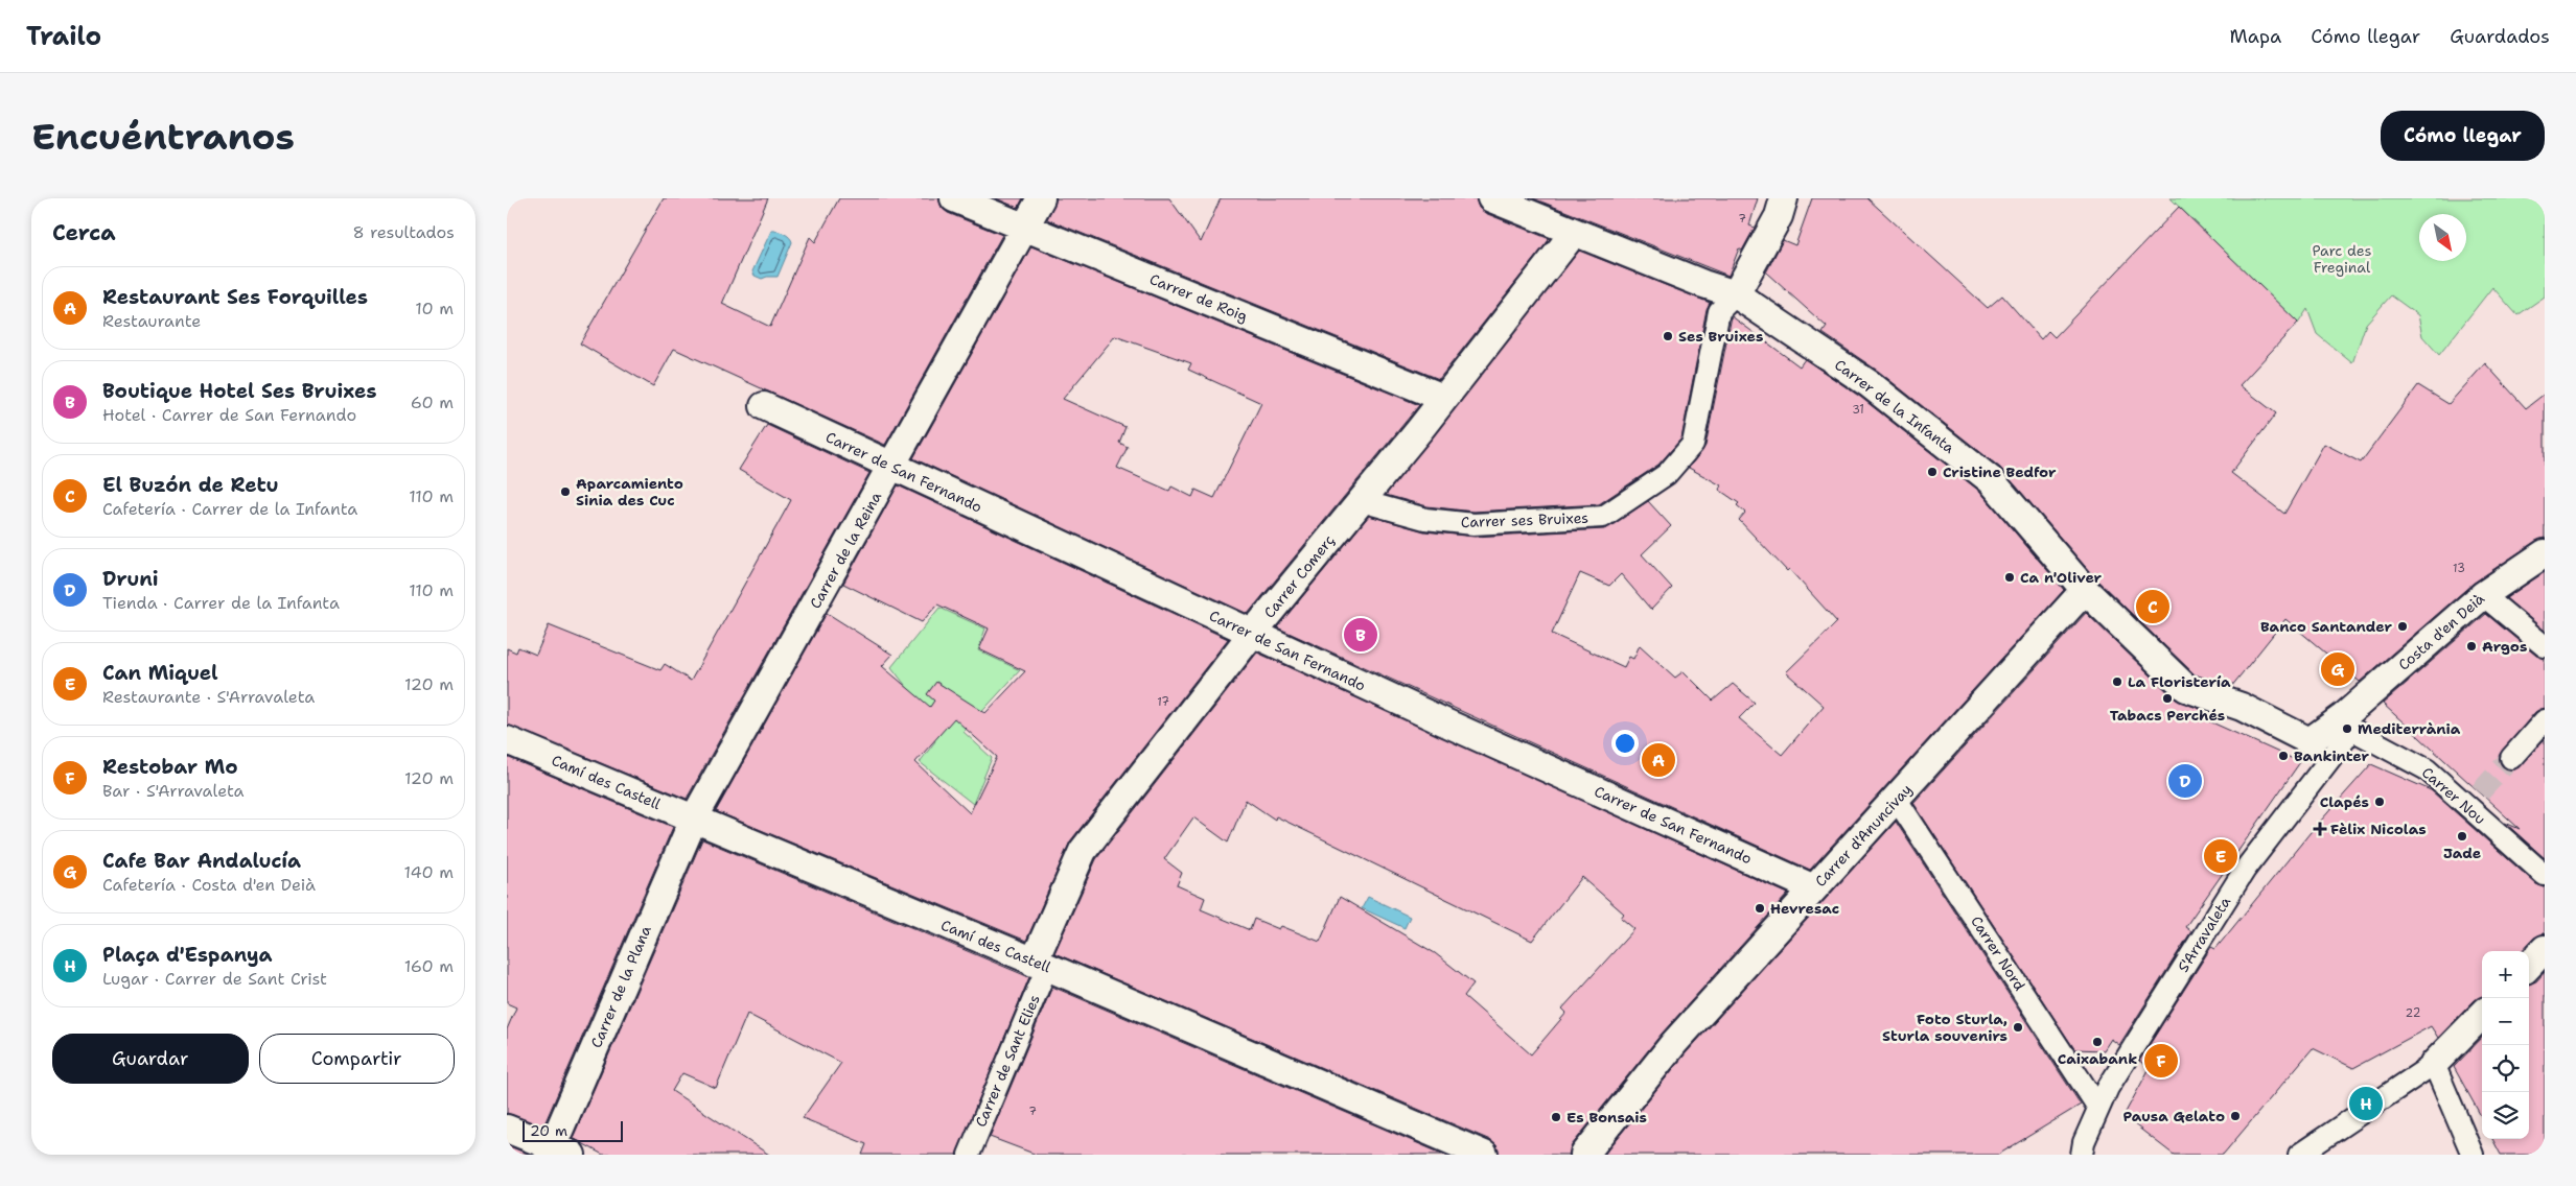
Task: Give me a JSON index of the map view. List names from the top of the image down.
{
  "streets": {
    "street": [
      "Carrer de Roig",
      "Carrer de la Infanta",
      "Carrer de San Fernando",
      "Carrer ses Bruixes",
      "Carrer de la Reina",
      "Carrer Comerç",
      "Costa d'en Deià",
      "Camí des Castell",
      "Carrer Nou",
      "Carrer d'Anuncivay",
      "S'Arravaleta",
      "Carrer Nord",
      "Carrer de la Plana",
      "Carrer de Sant Elies"
    ]
  },
  "crossings": [
    ["Carrer de Roig", "Carrer de la Reina"],
    ["Carrer de Roig", "Carrer Comerç"],
    ["Carrer de la Infanta", "Carrer ses Bruixes"],
    ["Carrer de la Infanta", "Carrer Comerç"],
    ["Carrer de la Infanta", "Costa d'en Deià"],
    ["Carrer de la Infanta", "Carrer Nou"],
    ["Carrer de la Infanta", "Carrer d'Anuncivay"],
    ["Carrer de la Infanta", "S'Arravaleta"],
    ["Carrer de San Fernando", "Carrer de la Reina"],
    ["Carrer de San Fernando", "Carrer Comerç"],
    ["Carrer de San Fernando", "Carrer d'Anuncivay"],
    ["Carrer ses Bruixes", "Carrer Comerç"],
    ["Carrer de la Reina", "Camí des Castell"],
    ["Carrer de la Reina", "Carrer de la Plana"],
    ["Carrer Comerç", "Camí des Castell"],
    ["Carrer Comerç", "Carrer de Sant Elies"],
    ["Costa d'en Deià", "Carrer Nou"],
    ["Costa d'en Deià", "S'Arravaleta"],
    ["Camí des Castell", "Carrer de la Plana"],
    ["Camí des Castell", "Carrer de Sant Elies"],
    ["Carrer Nou", "S'Arravaleta"],
    ["Carrer d'Anuncivay", "Carrer Nord"],
    ["S'Arravaleta", "Carrer Nord"]
  ],
  "parks": ["Parc des Freginal"],
  "places": {
    "other": [
      "Ses Bruixes",
      "Cristine Bedfor",
      "Aparcamiento Sinia des Cuc",
      "Ca n'Oliver",
      "Banco Santander",
      "Argos",
      "La Floristería",
      "Tabacs Perchés",
      "Mediterrània",
      "Bankinter",
      "Clapés",
      "Jade",
      "Hevresac",
      "Foto Sturla, Sturla souvenirs",
      "Caixabank",
      "Pausa Gelato",
      "Es Bonsais"
    ],
    "health": ["Fèlix Nicolas"]
  },
  "house_numbers": [
    "7",
    "31",
    "13",
    "17",
    "22",
    "7"
  ],
  "scale_bar": "20 m",
  "north": "bottom right",
  "page": {
    "header": "Trailo",
    "nav": ["Mapa", "Cómo llegar", "Guardados"],
    "buttons": [
      "Cómo llegar",
      ["Guardar", "Compartir"]
    ],
    "title": "Encuéntranos",
    "heading": ["Cerca", "8 resultados"],
    "list": [
      {
        "mark": "A",
        "name": "Restaurant Ses Forquilles",
        "note": "Restaurante",
        "value": "10 m"
      },
      {
        "mark": "B",
        "name": "Boutique Hotel Ses Bruixes",
        "note": "Hotel · Carrer de San Fernando",
        "value": "60 m"
      },
      {
        "mark": "C",
        "name": "El Buzón de Retu",
        "note": "Cafetería · Carrer de la Infanta",
        "value": "110 m"
      },
      {
        "mark": "D",
        "name": "Druni",
        "note": "Tienda · Carrer de la Infanta",
        "value": "110 m"
      },
      {
        "mark": "E",
        "name": "Can Miquel",
        "note": "Restaurante · S'Arravaleta",
        "value": "120 m"
      },
      {
        "mark": "F",
        "name": "Restobar Mo",
        "note": "Bar · S'Arravaleta",
        "value": "120 m"
      },
      {
        "mark": "G",
        "name": "Cafe Bar Andalucía",
        "note": "Cafetería · Costa d'en Deià",
        "value": "140 m"
      },
      {
        "mark": "H",
        "name": "Plaça d'Espanya",
        "note": "Lugar · Carrer de Sant Crist",
        "value": "160 m"
      }
    ],
    "pins": [
      "C",
      "B",
      "G",
      "A",
      "D",
      "E",
      "F",
      "H"
    ],
    "map_buttons": ["+", "−"],
    "scale": "20 m"
  }
}
